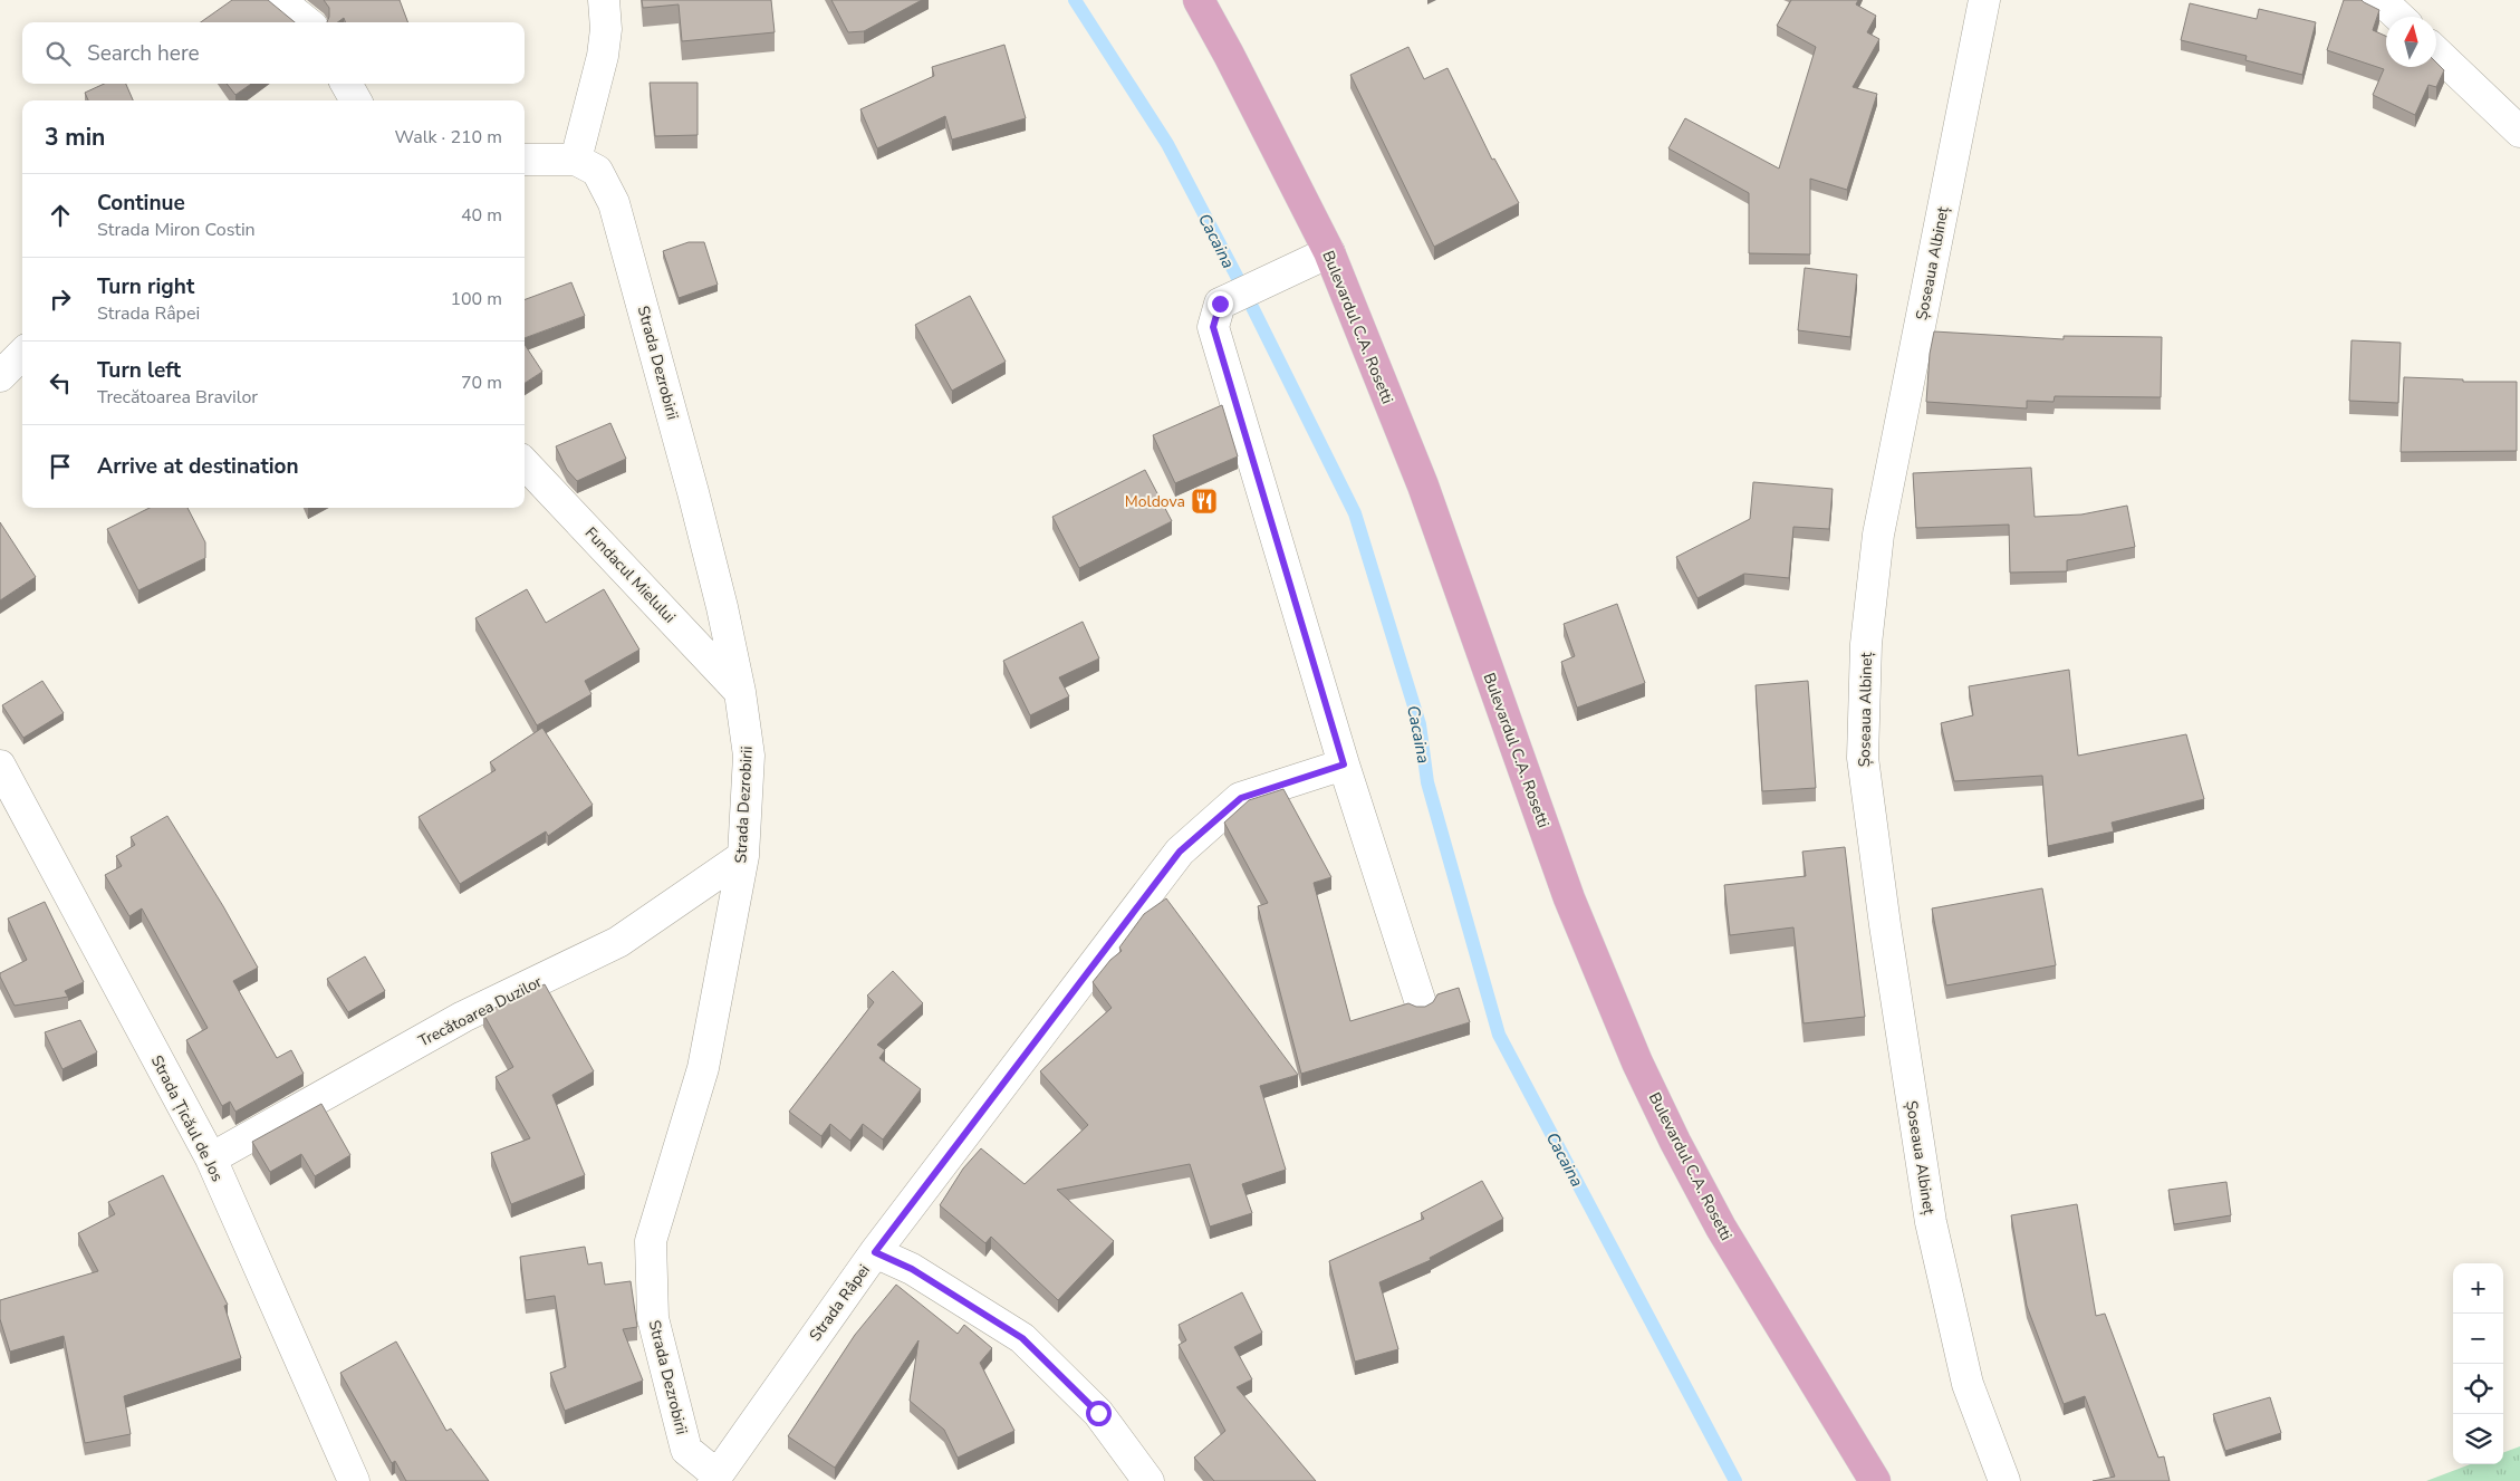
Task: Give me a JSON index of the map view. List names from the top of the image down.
{
  "streets": {
    "main road": ["Bulevardul C.A. Rosetti"],
    "street": [
      "Șoseaua Albineț",
      "Strada Dezrobirii",
      "Fundacul Mielului",
      "Trecătoarea Duzilor",
      "Strada Țicăul de Jos",
      "Strada Râpei"
    ]
  },
  "crossings": [
    ["Strada Dezrobirii", "Fundacul Mielului"],
    ["Strada Dezrobirii", "Trecătoarea Duzilor"],
    ["Strada Dezrobirii", "Strada Râpei"],
    ["Trecătoarea Duzilor", "Strada Țicăul de Jos"]
  ],
  "water": ["Cacaina"],
  "places": {
    "restaurant": ["Moldova"]
  },
  "north": "top",
  "page": {
    "search": "Search here",
    "heading": ["3 min", "Walk · 210 m"],
    "list": [
      ["Continue", "Strada Miron Costin", "40 m"],
      ["Turn right", "Strada Râpei", "100 m"],
      ["Turn left", "Trecătoarea Bravilor", "70 m"],
      "Arrive at destination"
    ],
    "map_buttons": ["+", "−"]
  }
}
